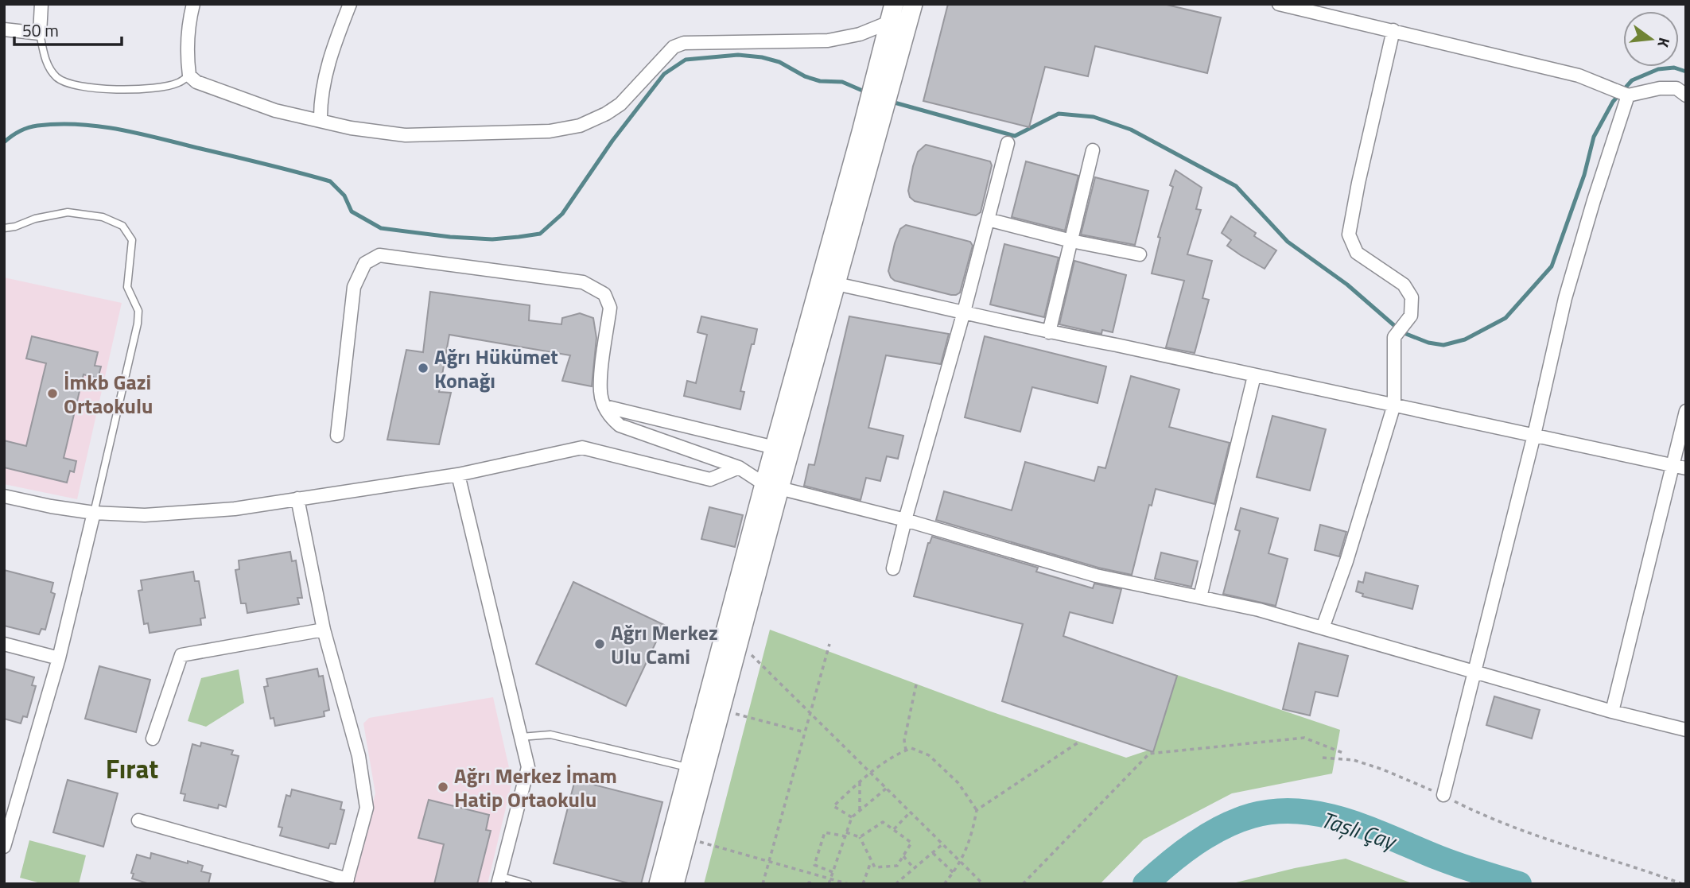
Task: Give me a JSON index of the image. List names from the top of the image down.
{
  "districts": ["Fırat"],
  "water": ["Taşlı Çay"],
  "places": [
    "Ağrı Hükümet Konağı",
    "İmkb Gazi Ortaokulu",
    "Ağrı Merkez Ulu Cami",
    "Ağrı Merkez İmam Hatip Ortaokulu"
  ],
  "scale_bar": "50 m",
  "north": "right"
}
